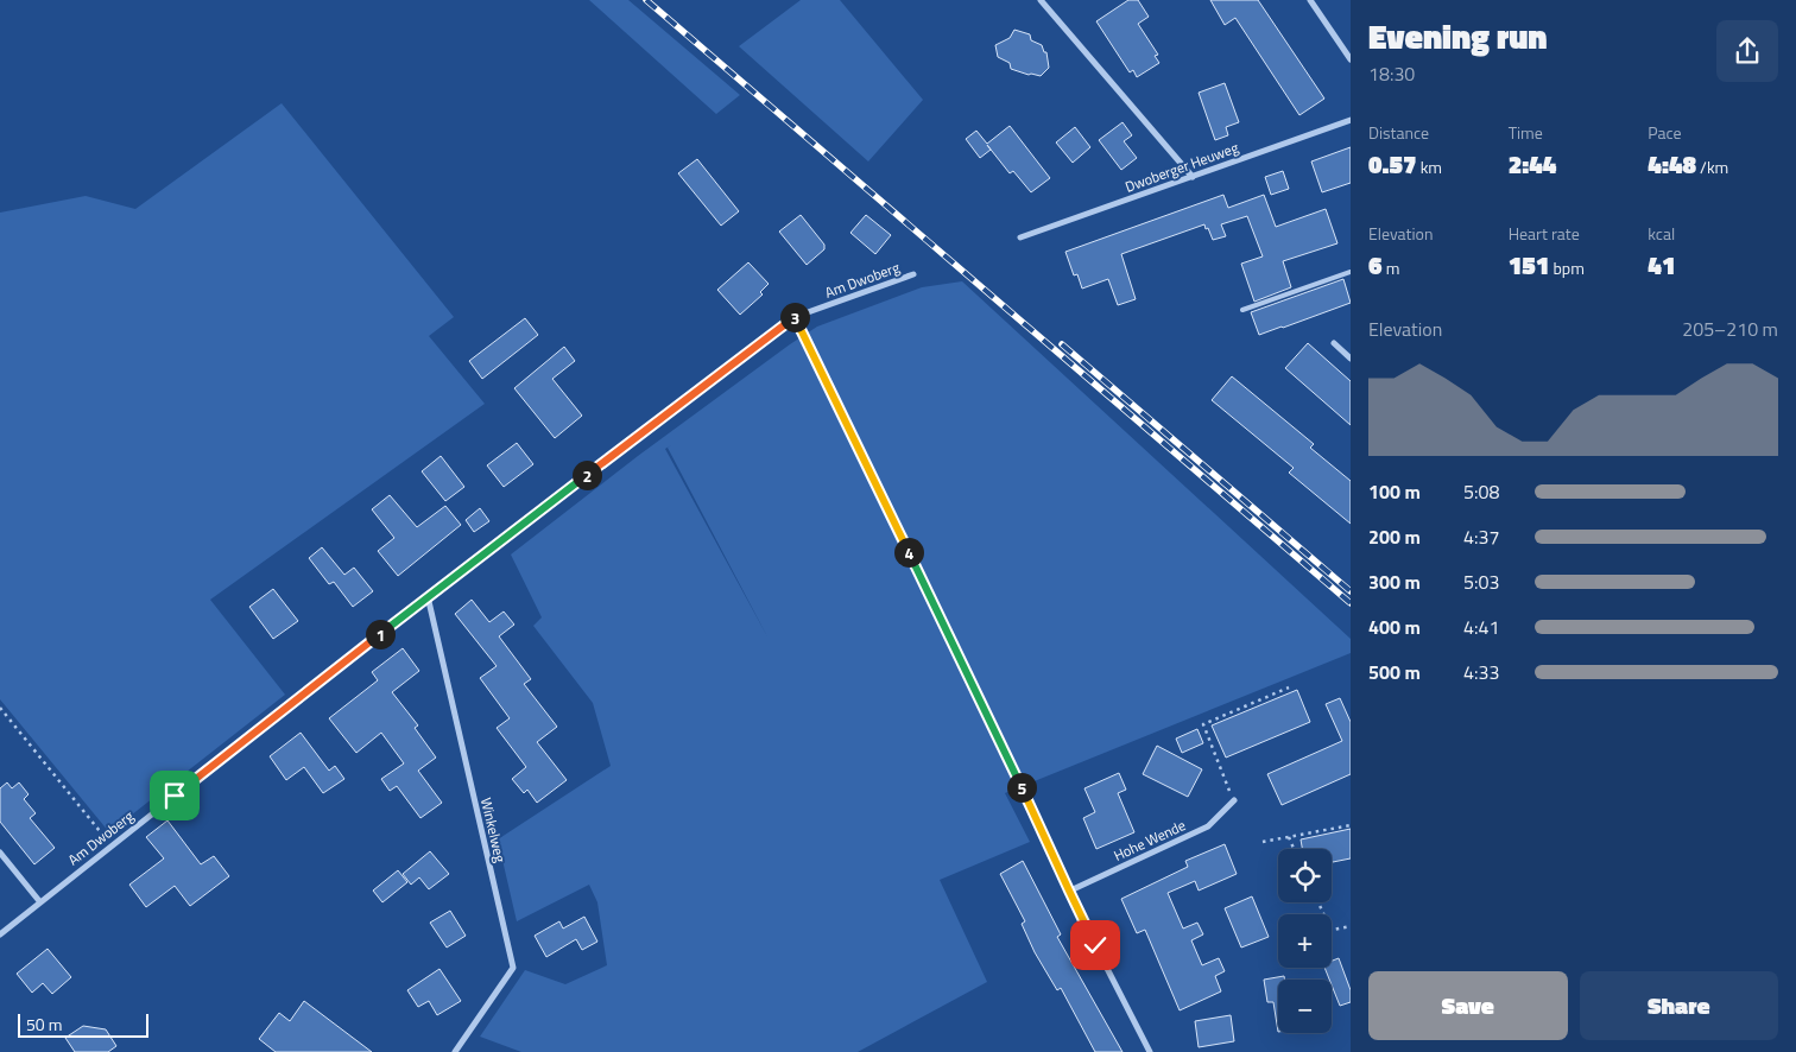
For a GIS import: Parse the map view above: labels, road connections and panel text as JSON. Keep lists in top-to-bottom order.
{
  "streets": {
    "street": [
      "Dwoberger Heuweg",
      "Am Dwoberg",
      "Winkelweg",
      "Hohe Wende"
    ]
  },
  "crossings": [
    ["Am Dwoberg", "Winkelweg"]
  ],
  "scale_bar": "50 m",
  "page": {
    "heading": ["Evening run", "18:30"],
    "stats": [
      ["Distance", "0.57 km"],
      ["Time", "2:44"],
      ["Pace", "4:48 /km"],
      ["Elevation", "6 m"],
      ["Heart rate", "151 bpm"],
      ["kcal", "41"]
    ],
    "pins": [
      "3",
      "2",
      "4",
      "1",
      "5"
    ],
    "chart": ["Elevation", "205–210 m"],
    "list": [
      {
        "name": "100 m",
        "note": "5:08"
      },
      {
        "name": "200 m",
        "note": "4:37"
      },
      {
        "name": "300 m",
        "note": "5:03"
      },
      {
        "name": "400 m",
        "note": "4:41"
      },
      {
        "name": "500 m",
        "note": "4:33"
      }
    ],
    "map_buttons": ["+", "−"],
    "buttons": ["Save", "Share"],
    "scale": "50 m"
  }
}
